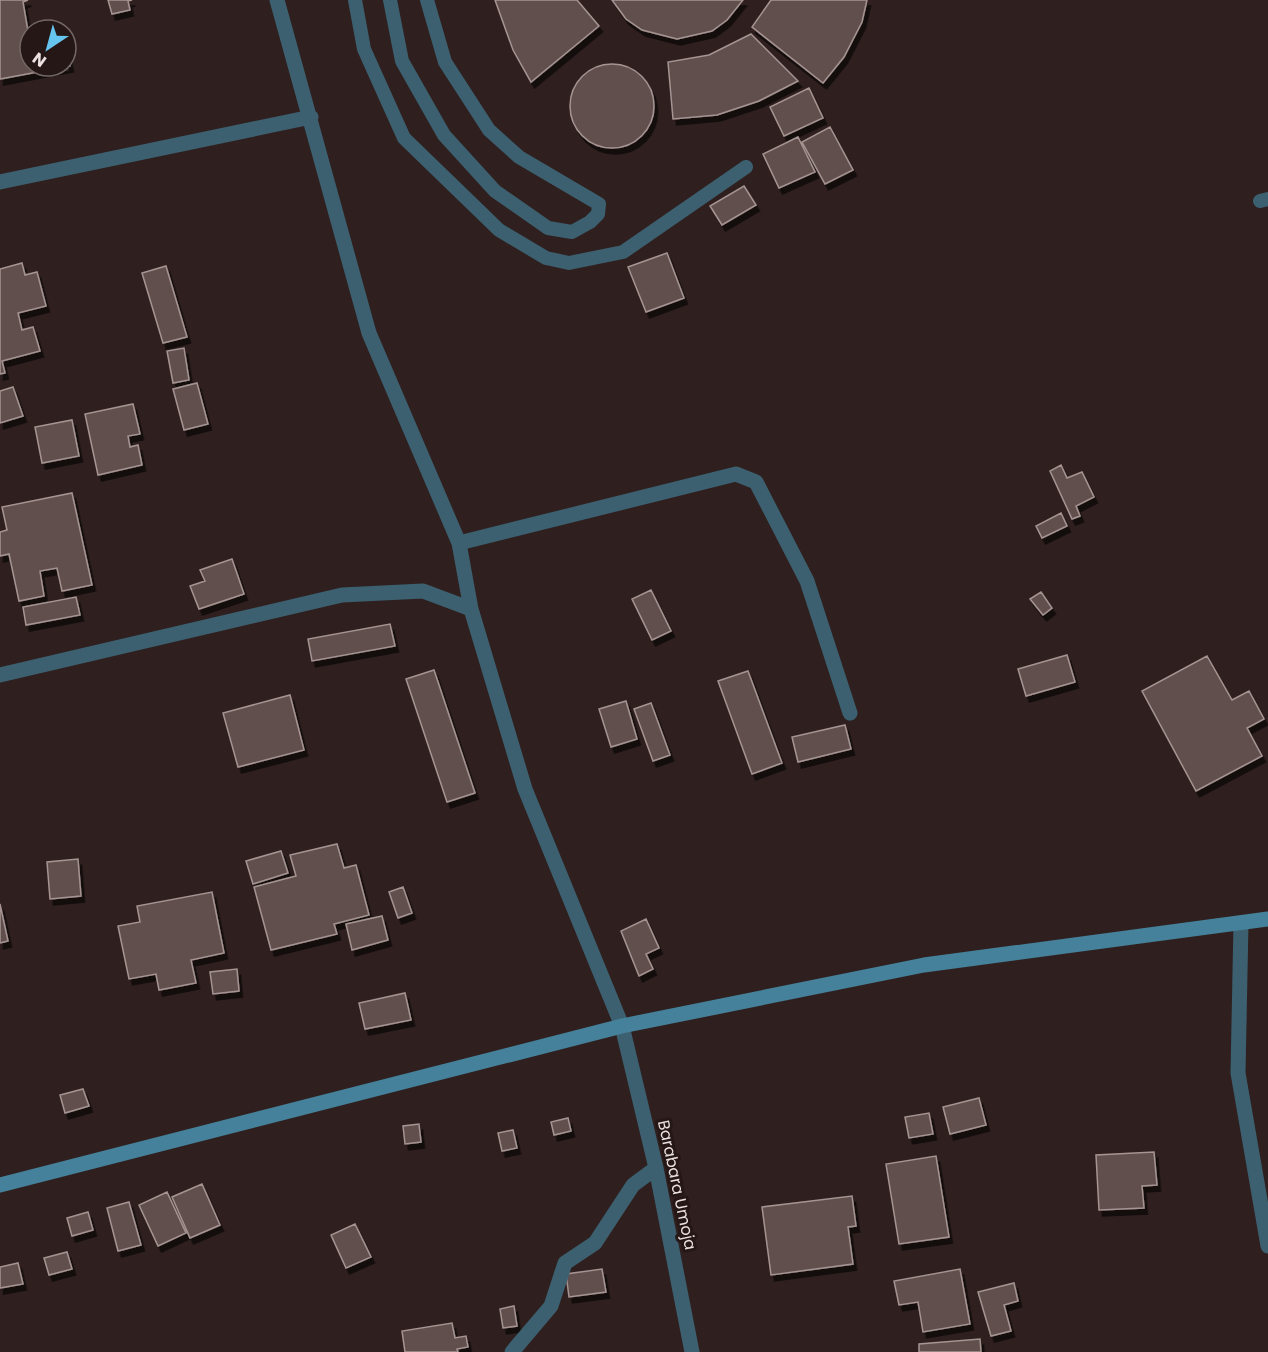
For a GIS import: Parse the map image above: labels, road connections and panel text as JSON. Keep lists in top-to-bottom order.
{
  "streets": {
    "street": ["Barabara Umoja"]
  },
  "north": "bottom left"
}
